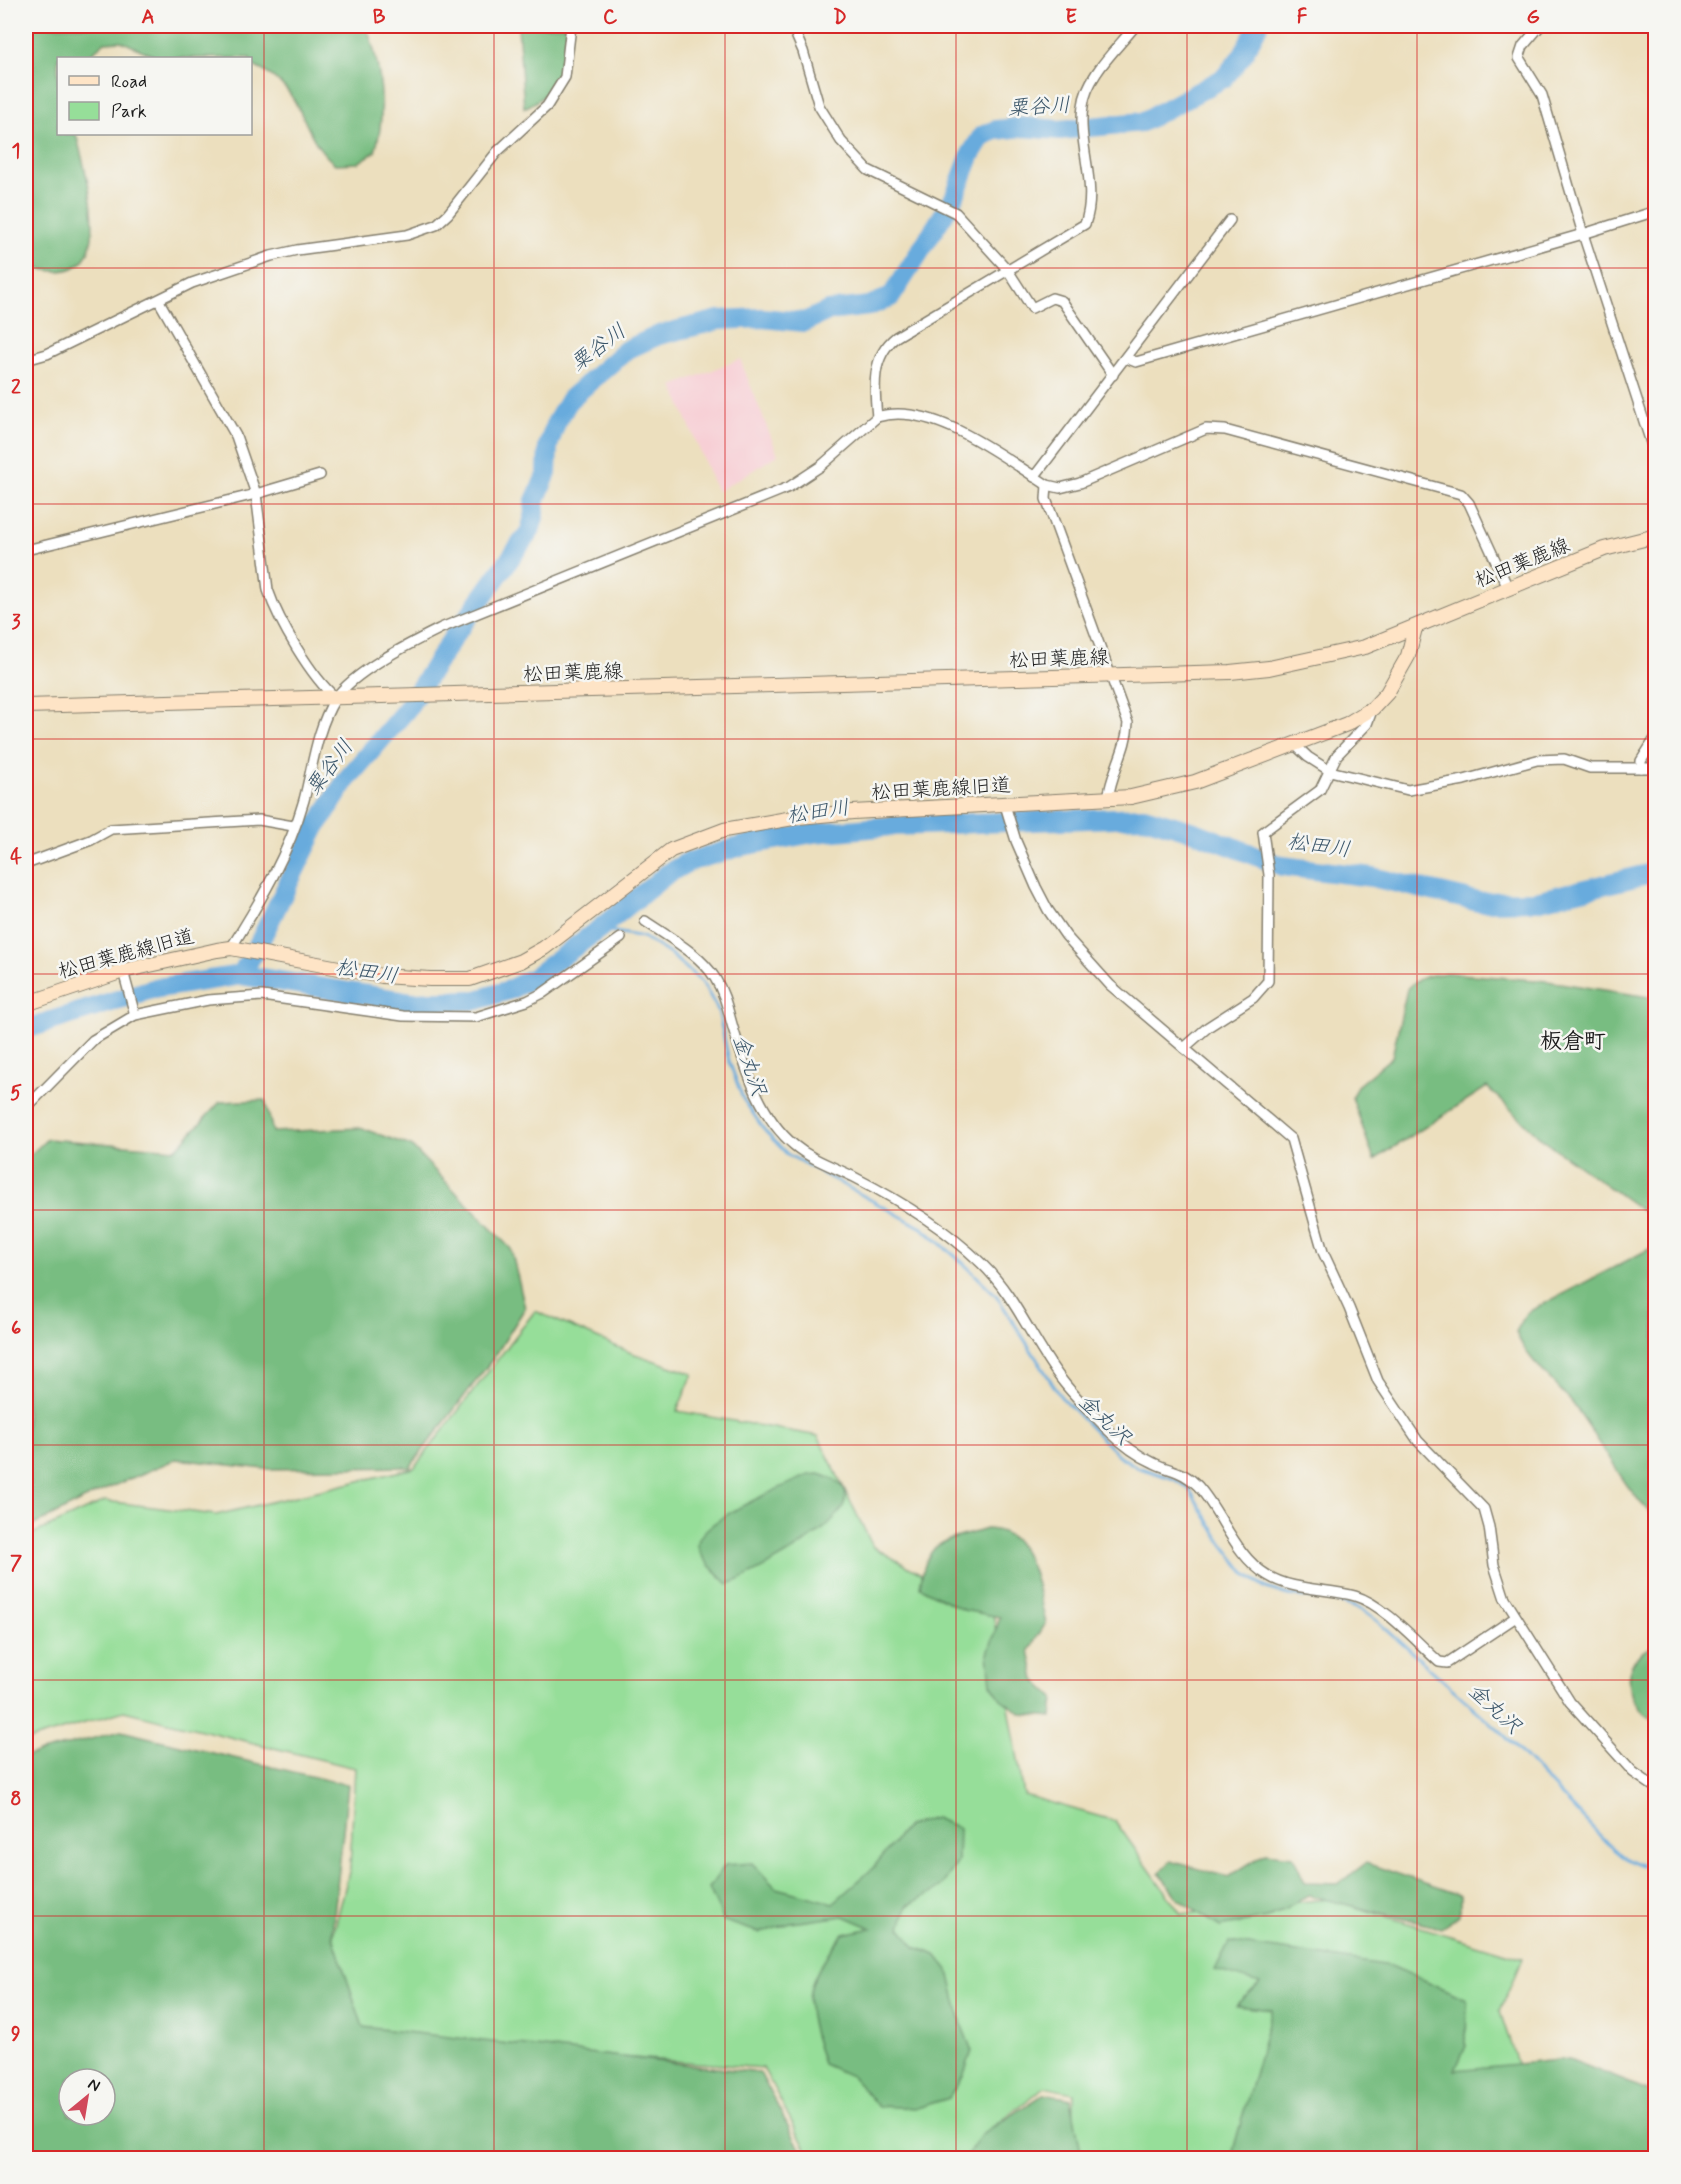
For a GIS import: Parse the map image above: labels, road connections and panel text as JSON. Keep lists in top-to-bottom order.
{
  "streets": {
    "main road": ["松田葉鹿線", "松田葉鹿線旧道"]
  },
  "crossings": [
    ["松田葉鹿線", "松田葉鹿線旧道"]
  ],
  "districts": ["板倉町"],
  "water": ["粟谷川", "松田川", "金丸沢"],
  "legend": ["Road", "Park"],
  "north": "top right",
  "grid": {
    "columns": [
      "A",
      "B",
      "C",
      "D",
      "E",
      "F",
      "G"
    ],
    "rows": [
      "1",
      "2",
      "3",
      "4",
      "5",
      "6",
      "7",
      "8",
      "9"
    ]
  }
}
